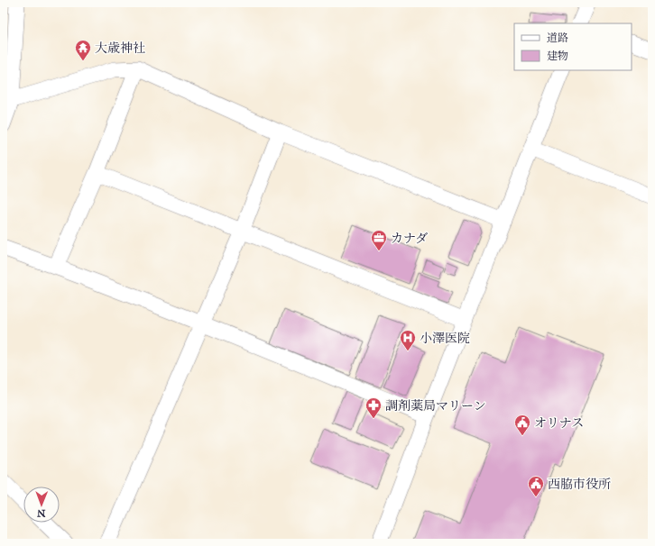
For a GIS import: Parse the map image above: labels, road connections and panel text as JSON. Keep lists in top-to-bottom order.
{
  "places": {
    "temple": ["大歳神社"],
    "office": ["カナダ"],
    "hospital": ["小澤医院"],
    "pharmacy": ["調剤薬局マリーン"],
    "public building": ["オリナス", "西脇市役所"]
  },
  "legend": ["道路", "建物"],
  "north": "bottom"
}
